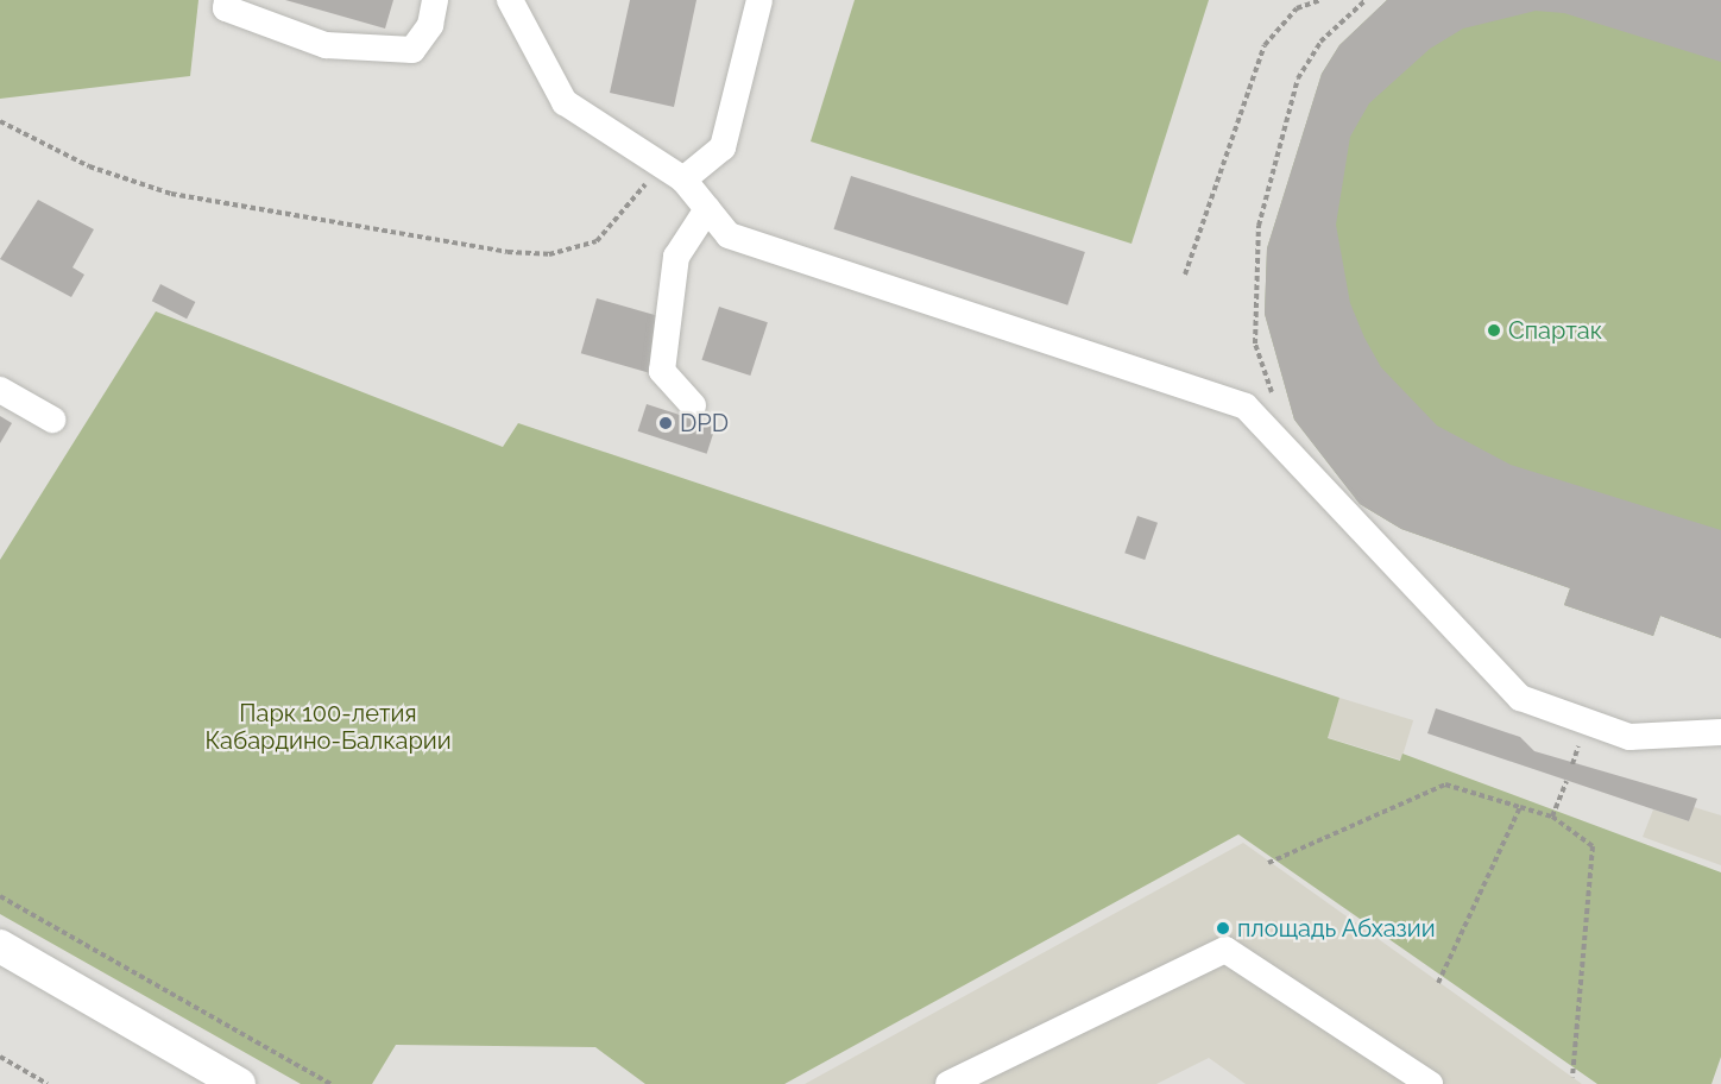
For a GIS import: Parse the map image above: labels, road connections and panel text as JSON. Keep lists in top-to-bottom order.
{
  "parks": ["Парк 100-летия Кабардино-Балкарии"],
  "places": ["Спартак", "DPD", "площадь Абхазии"]
}
